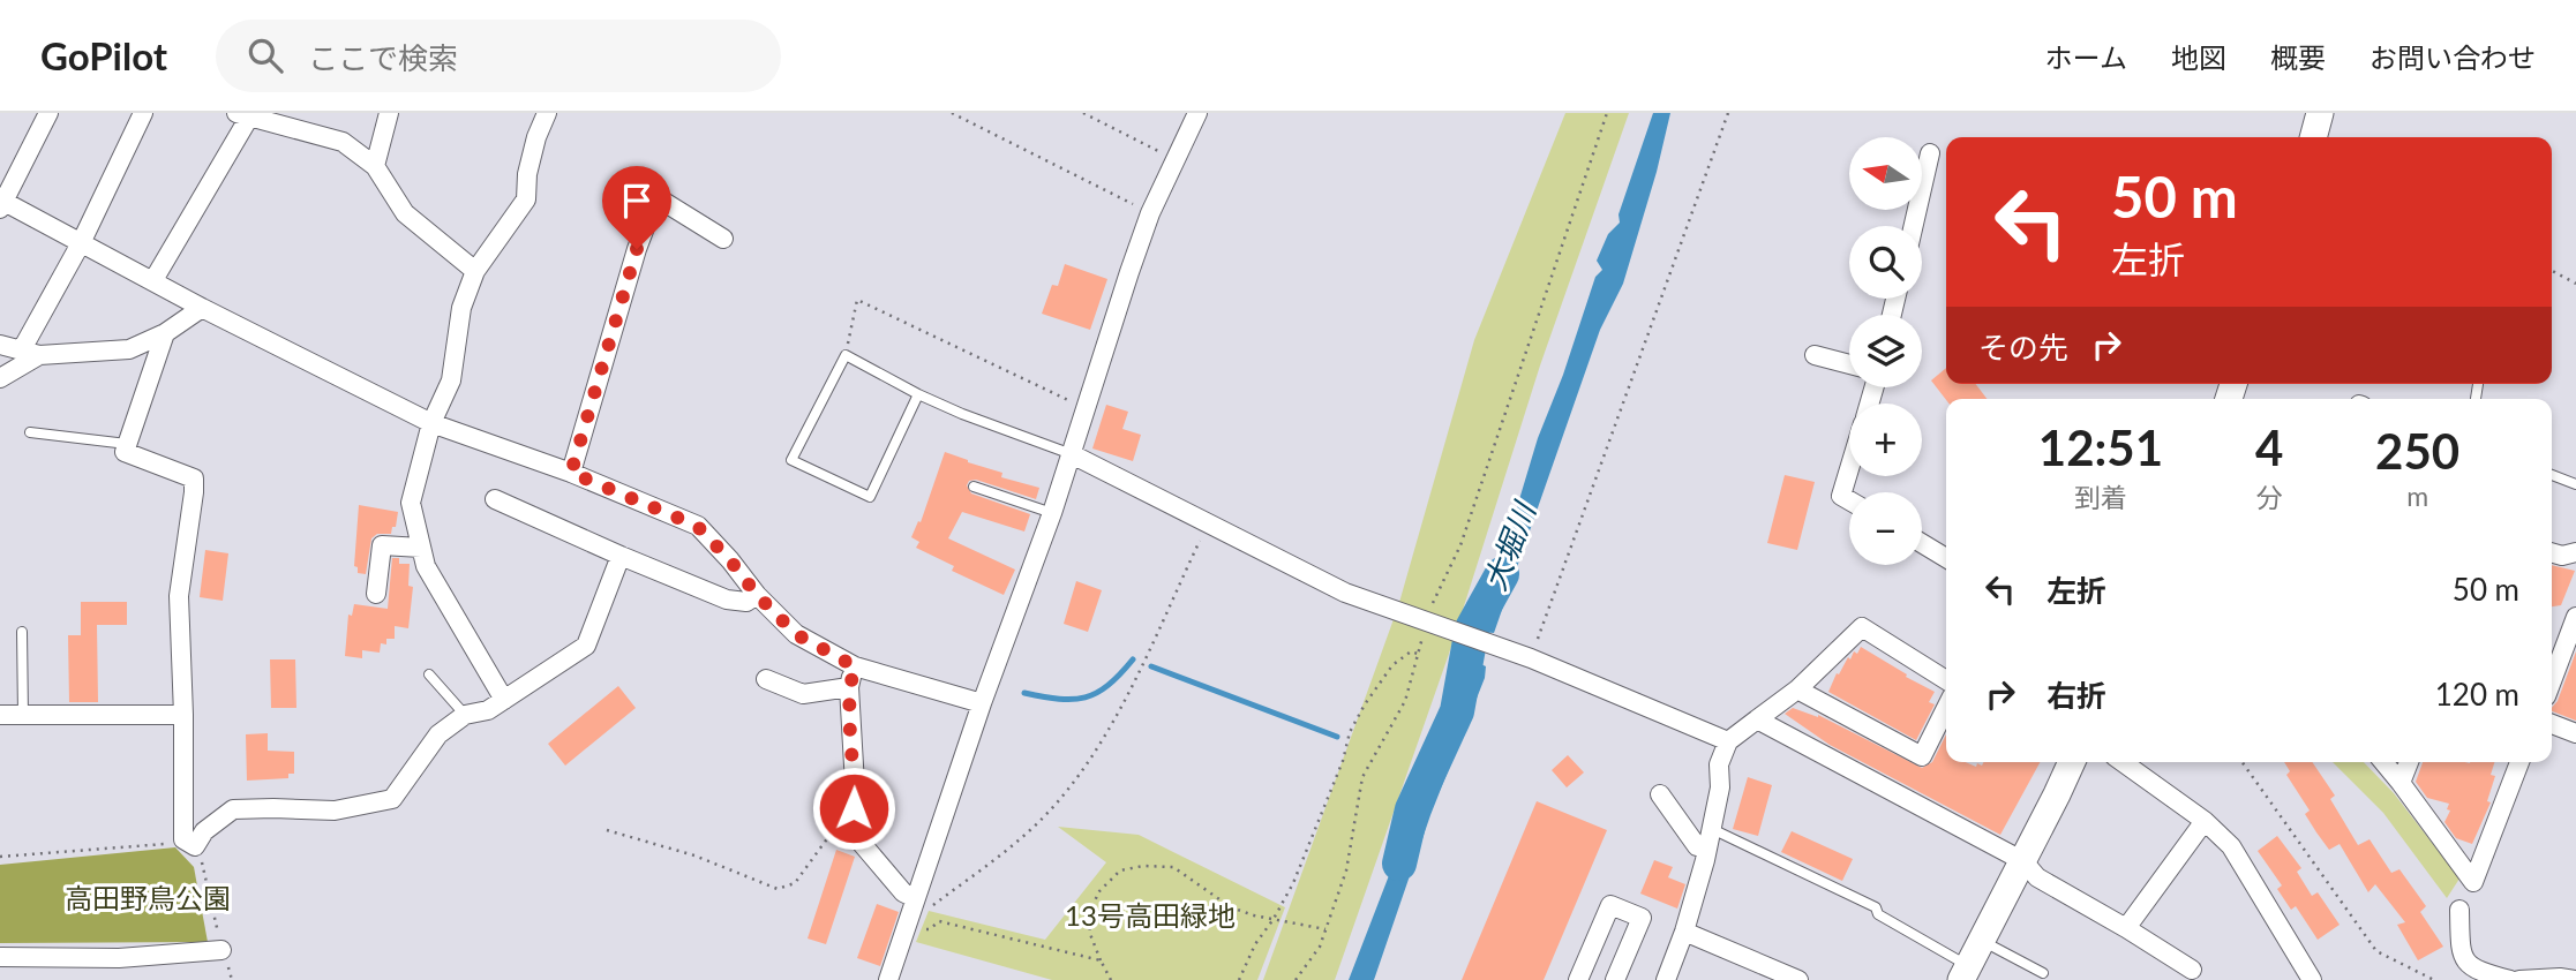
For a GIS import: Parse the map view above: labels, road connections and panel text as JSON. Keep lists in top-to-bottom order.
{
  "water": ["大堀川"],
  "parks": ["高田野鳥公園", "13号高田緑地"],
  "north": "left",
  "page": {
    "header": "GoPilot",
    "search": "ここで検索",
    "nav": [
      "ホーム",
      "地図",
      "概要",
      "お問い合わせ"
    ],
    "map_buttons": ["+", "−"],
    "turn": ["50 m", "左折"],
    "then": "その先",
    "eta": [
      "12:51",
      "到着",
      "4",
      "分",
      "250",
      "m"
    ],
    "list": [
      {
        "name": "左折",
        "value": "50 m"
      },
      {
        "name": "右折",
        "value": "120 m"
      }
    ]
  }
}
